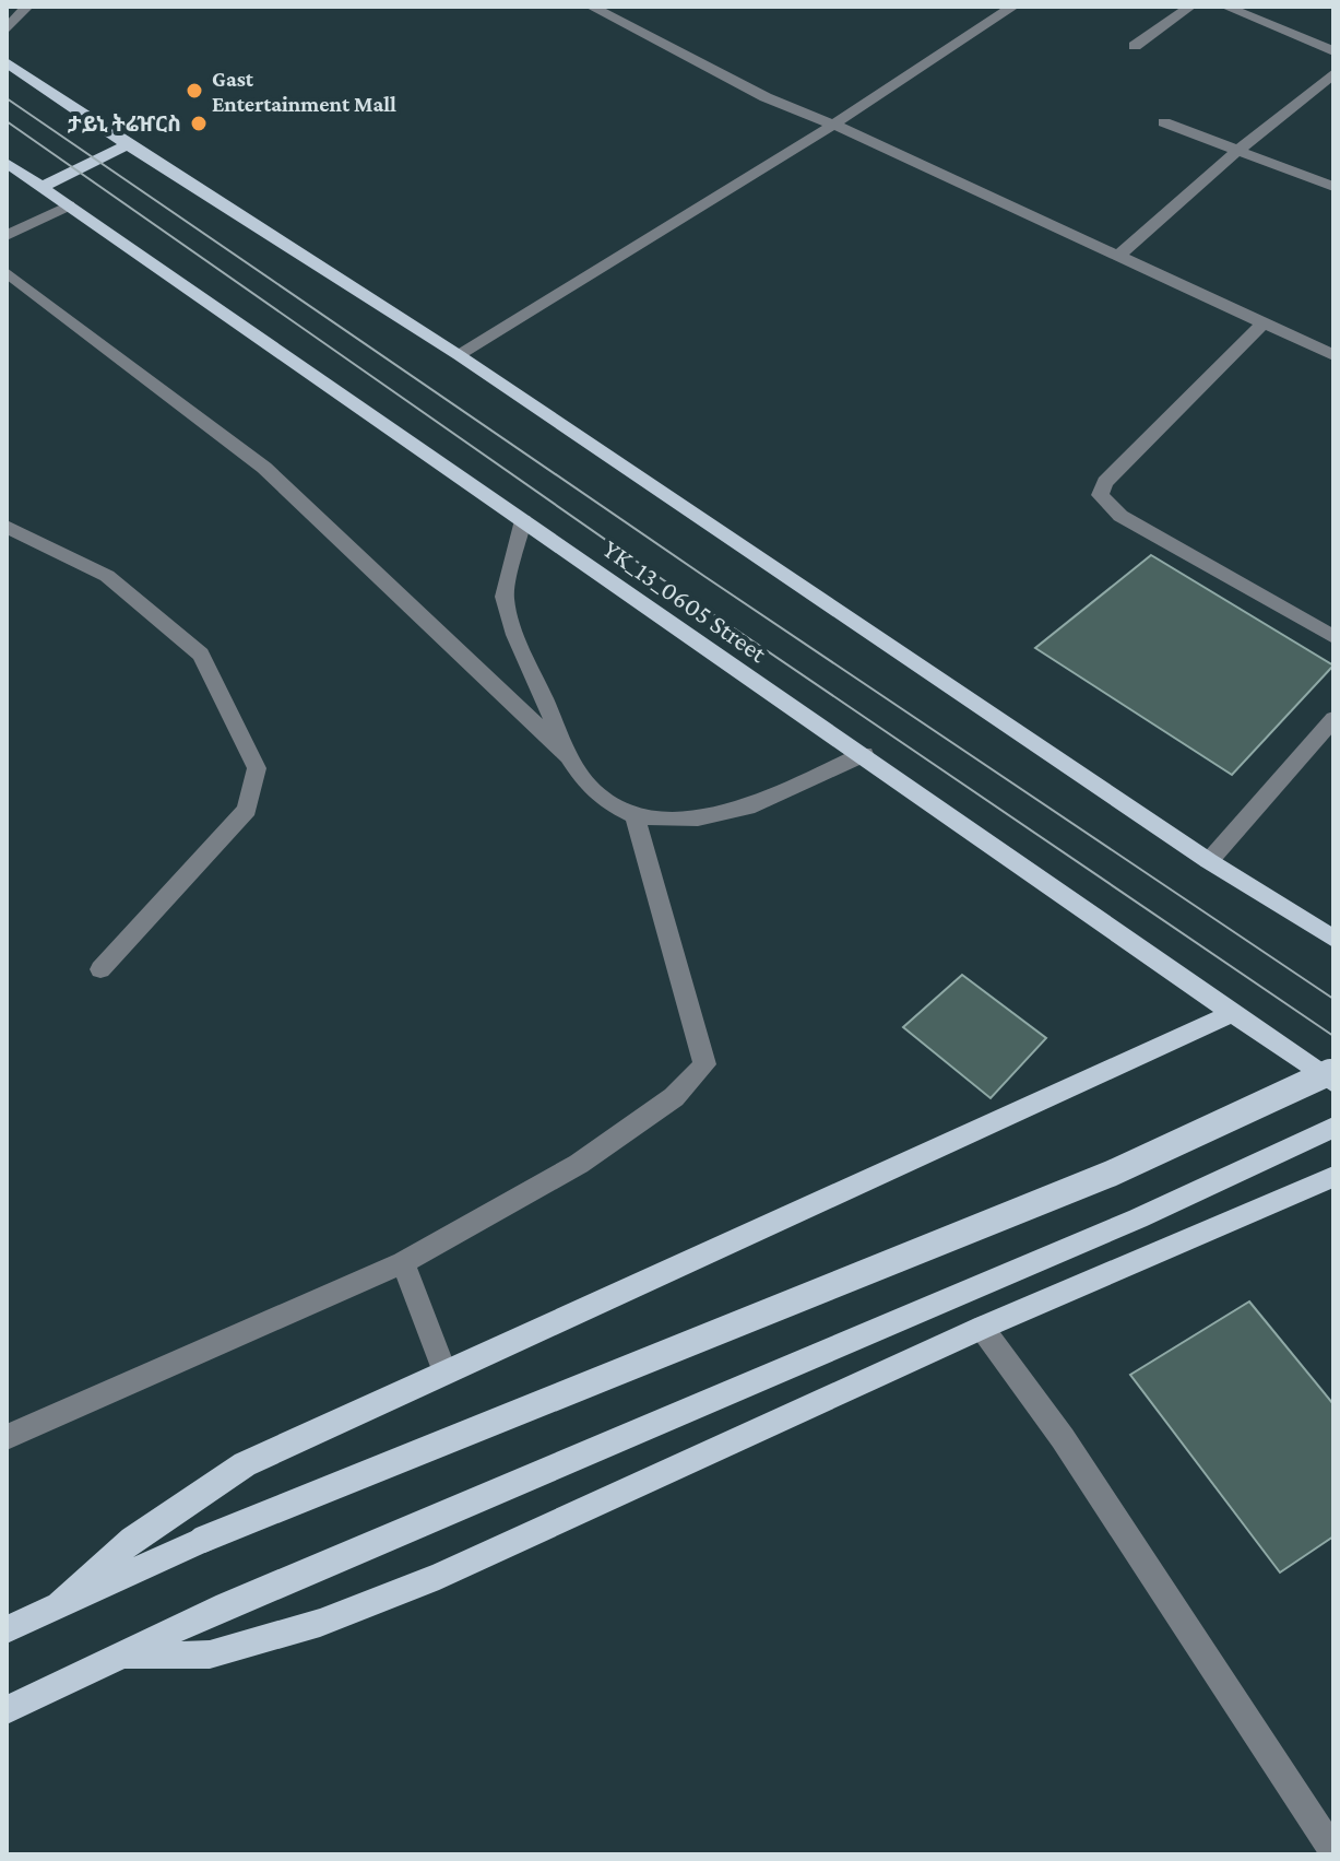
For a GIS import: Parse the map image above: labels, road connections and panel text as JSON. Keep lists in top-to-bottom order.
{
  "streets": {
    "main road": ["YK_13_0605 Street"]
  },
  "places": ["Gast Entertainment Mall", "ታይኒ ትሬዠርስ"]
}
